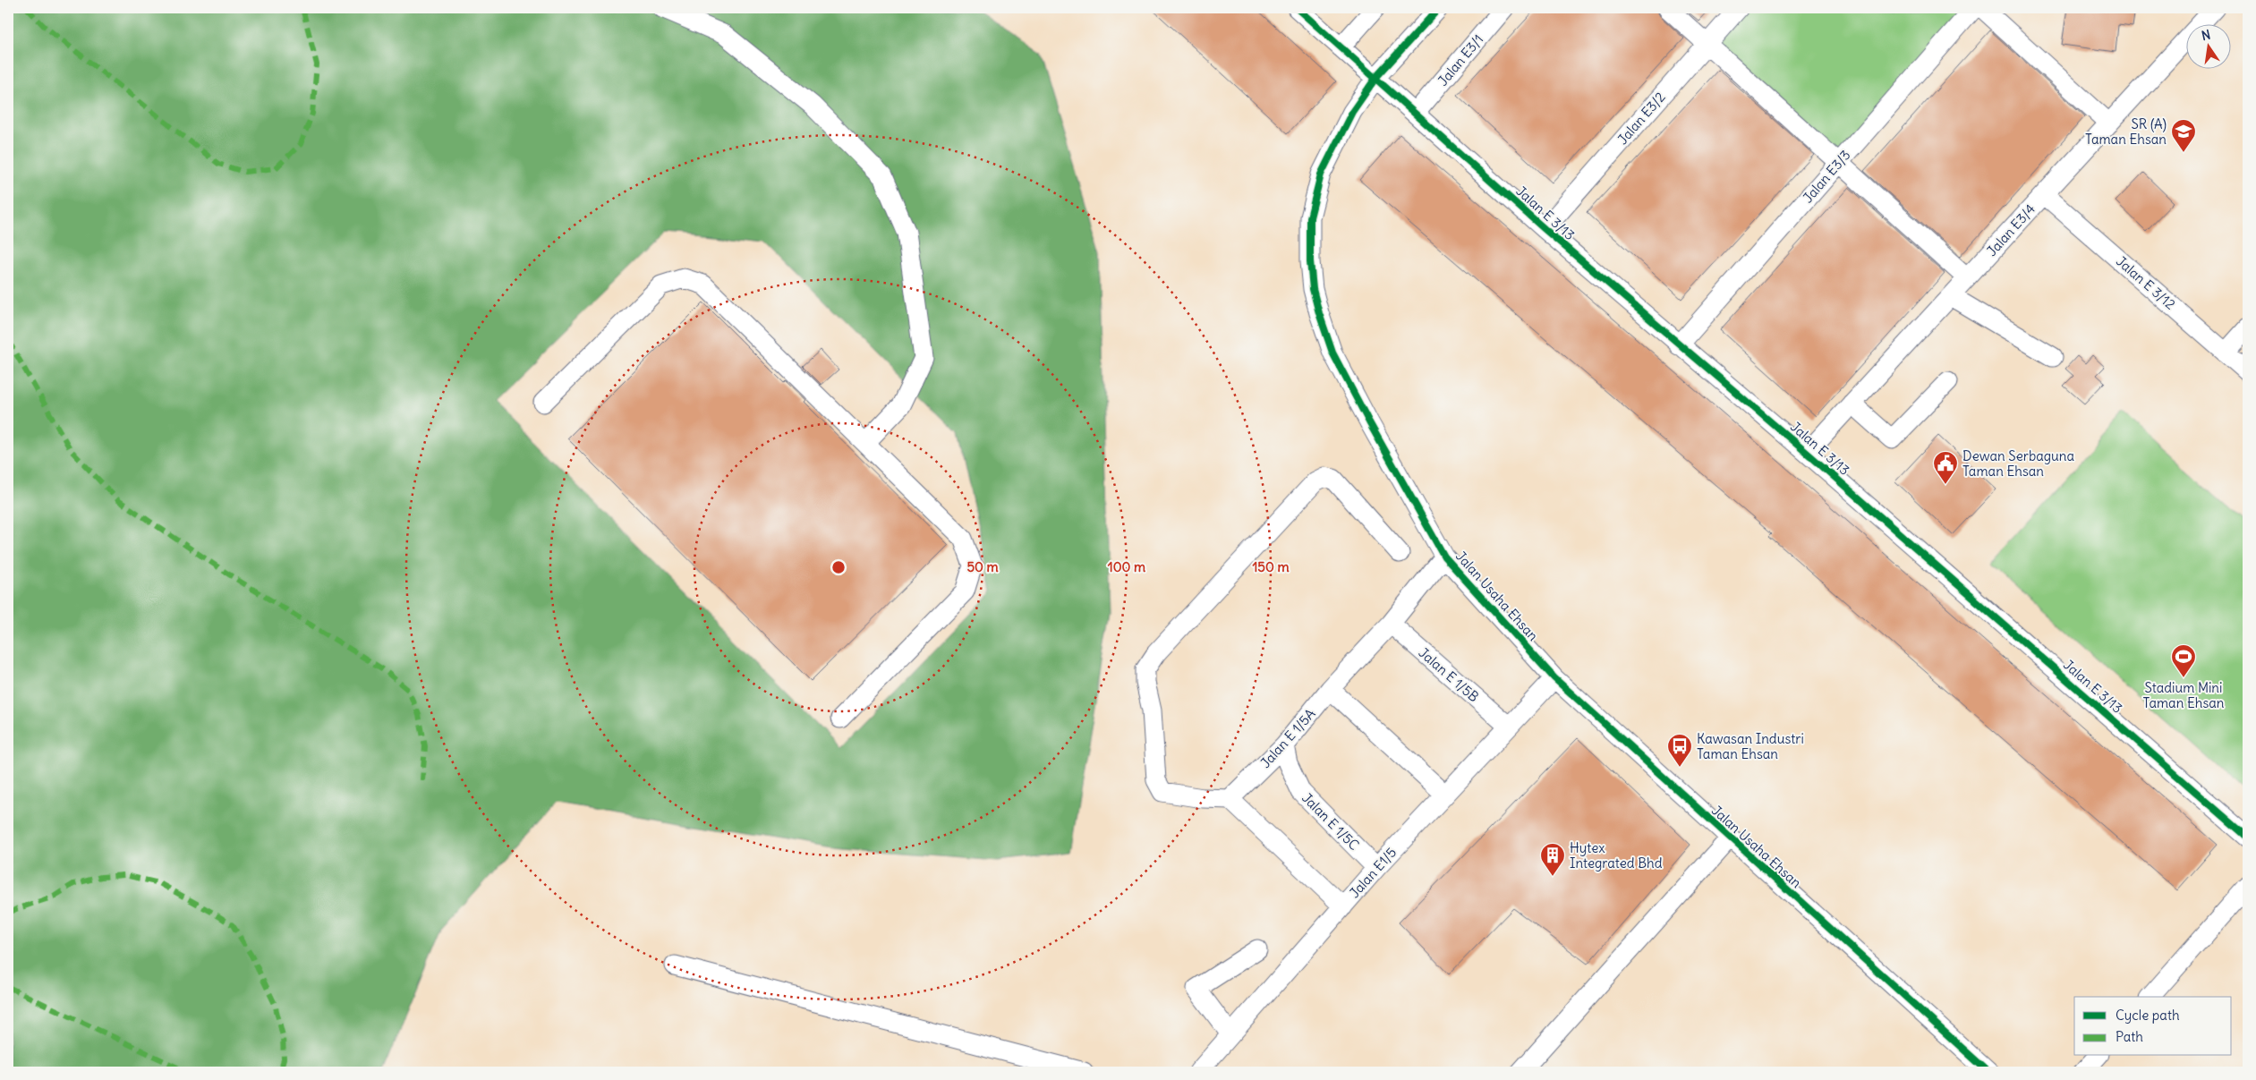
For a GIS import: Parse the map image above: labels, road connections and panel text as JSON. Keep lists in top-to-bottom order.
{
  "streets": {
    "street": [
      "Jalan E3/1",
      "Jalan E3/2",
      "Jalan E3/3",
      "Jalan E 3/13",
      "Jalan E3/4",
      "Jalan E 3/12",
      "Jalan Usaha Ehsan",
      "Jalan E 1/5B",
      "Jalan E 1/5A",
      "Jalan E 1/5C",
      "Jalan E1/5"
    ]
  },
  "crossings": [
    ["Jalan E3/1", "Jalan E 3/13"],
    ["Jalan E3/2", "Jalan E 3/13"],
    ["Jalan E3/3", "Jalan E 3/13"],
    ["Jalan E 3/13", "Jalan E3/4"],
    ["Jalan E 3/13", "Jalan Usaha Ehsan"],
    ["Jalan E3/4", "Jalan E 3/12"],
    ["Jalan Usaha Ehsan", "Jalan E 1/5A"],
    ["Jalan Usaha Ehsan", "Jalan E1/5"],
    ["Jalan E 1/5B", "Jalan E 1/5A"],
    ["Jalan E 1/5B", "Jalan E1/5"],
    ["Jalan E 1/5A", "Jalan E 1/5C"],
    ["Jalan E 1/5C", "Jalan E1/5"]
  ],
  "places": {
    "school or university": ["SR (A) Taman Ehsan"],
    "public building": ["Dewan Serbaguna Taman Ehsan"],
    "sports": ["Stadium Mini Taman Ehsan"],
    "bus stop": ["Kawasan Industri Taman Ehsan"],
    "building": ["Hytex Integrated Bhd"]
  },
  "legend": ["Cycle path", "Path"],
  "north": "top",
  "rings": ["50 m", "100 m", "150 m"]
}
